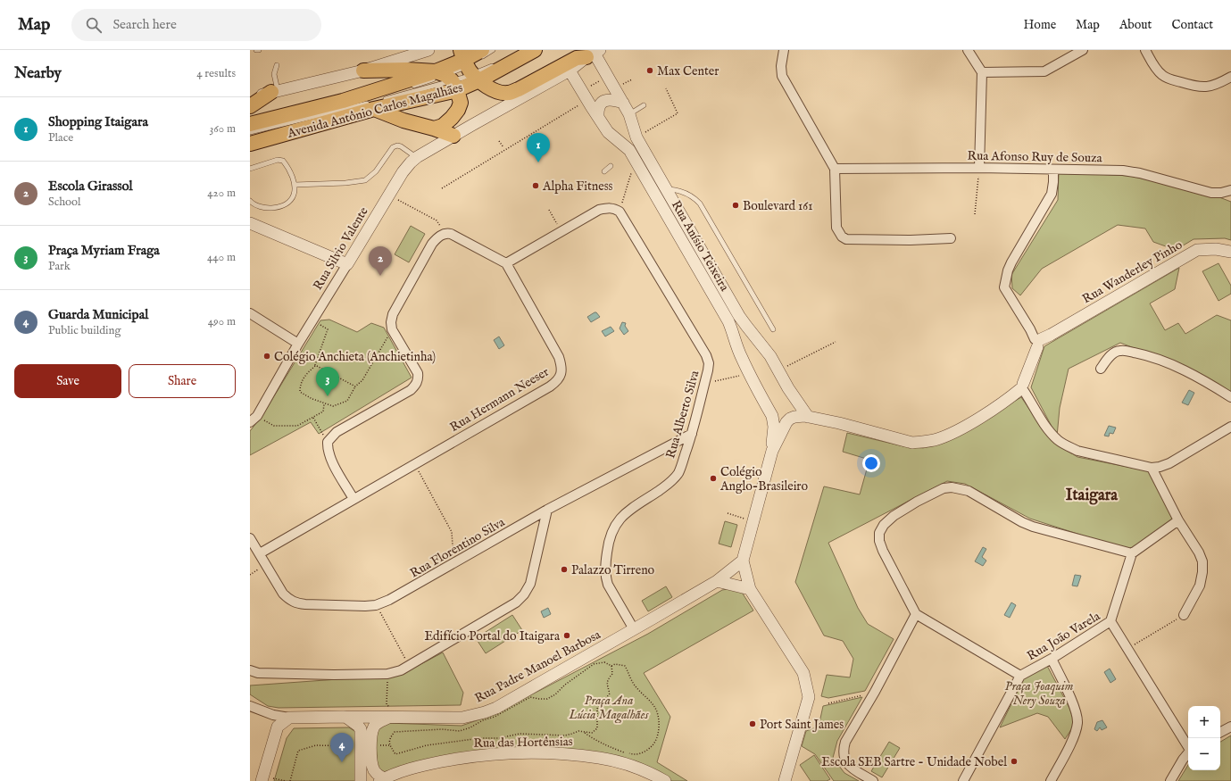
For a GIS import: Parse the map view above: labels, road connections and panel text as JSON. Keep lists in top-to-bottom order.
{
  "streets": {
    "main road": ["Avenida Antônio Carlos Magalhães"],
    "street": [
      "Rua Afonso Ruy de Souza",
      "Rua Anísio Teixeira",
      "Rua Silvio Valente",
      "Rua Wanderley Pinho",
      "Rua Hermann Neeser",
      "Rua Alberto Silva",
      "Rua Florentino Silva",
      "Rua João Varela",
      "Rua Padre Manoel Barbosa",
      "Rua das Hortênsias"
    ]
  },
  "crossings": [
    ["Rua Anísio Teixeira", "Rua Silvio Valente"],
    ["Rua Hermann Neeser", "Rua Florentino Silva"],
    ["Rua Alberto Silva", "Rua Florentino Silva"],
    ["Rua Alberto Silva", "Rua Padre Manoel Barbosa"]
  ],
  "districts": ["Itaigara"],
  "parks": ["Praça Joaquim Nery Souza", "Praça Ana Lúcia Magalhães"],
  "places": [
    "Max Center",
    "Alpha Fitness",
    "Boulevard 161",
    "Colégio Anchieta (Anchietinha)",
    "Colégio Anglo-Brasileiro",
    "Palazzo Tirreno",
    "Edifício Portal do Itaigara",
    "Port Saint James",
    "Escola SEB Sartre - Unidade Nobel"
  ],
  "page": {
    "header": "Map",
    "search": "Search here",
    "nav": [
      "Home",
      "Map",
      "About",
      "Contact"
    ],
    "heading": ["Nearby", "4 results"],
    "list": [
      {
        "mark": "1",
        "name": "Shopping Itaigara",
        "note": "Place",
        "value": "360 m"
      },
      {
        "mark": "2",
        "name": "Escola Girassol",
        "note": "School",
        "value": "420 m"
      },
      {
        "mark": "3",
        "name": "Praça Myriam Fraga",
        "note": "Park",
        "value": "440 m"
      },
      {
        "mark": "4",
        "name": "Guarda Municipal",
        "note": "Public building",
        "value": "490 m"
      }
    ],
    "pins": [
      "1",
      "2",
      "3",
      "4"
    ],
    "buttons": ["Save", "Share"],
    "map_buttons": ["+", "−"]
  }
}
